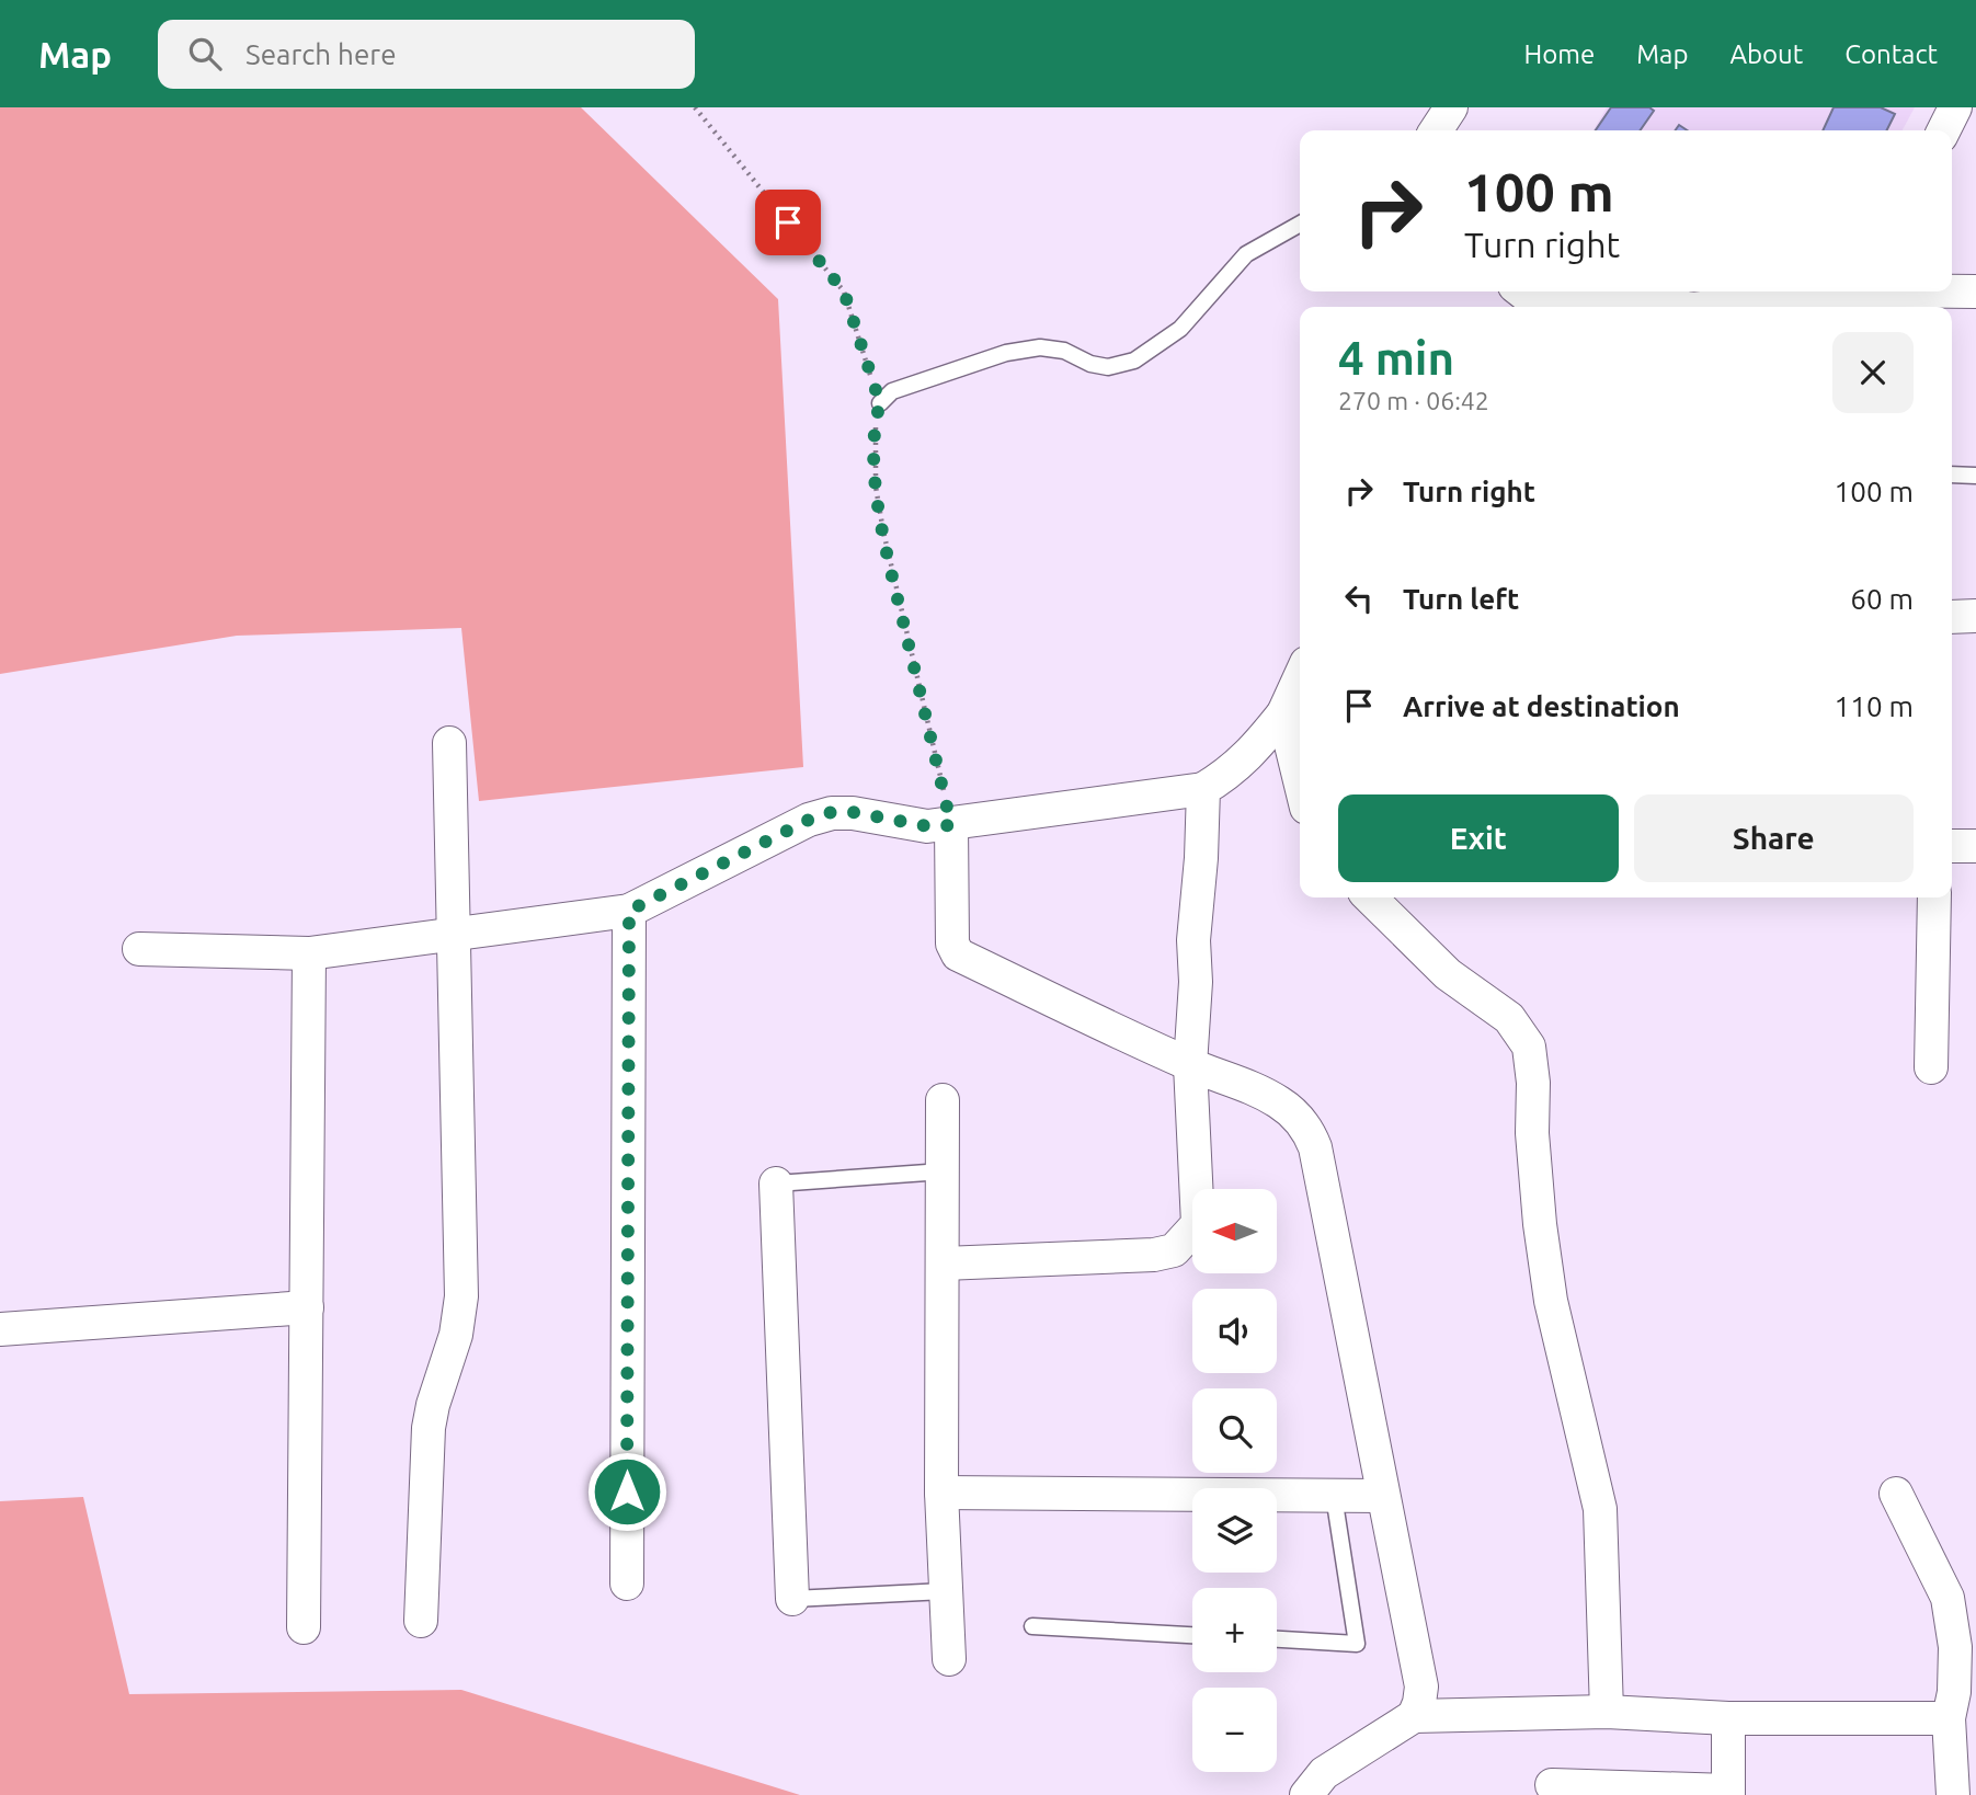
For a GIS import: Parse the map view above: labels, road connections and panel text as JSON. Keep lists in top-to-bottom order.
{
  "north": "left",
  "page": {
    "header": "Map",
    "search": "Search here",
    "nav": [
      "Home",
      "Map",
      "About",
      "Contact"
    ],
    "turn": ["100 m", "Turn right"],
    "heading": ["4 min", "270 m · 06:42"],
    "list": [
      {
        "name": "Turn right",
        "value": "100 m"
      },
      {
        "name": "Turn left",
        "value": "60 m"
      },
      {
        "name": "Arrive at destination",
        "value": "110 m"
      }
    ],
    "buttons": ["Exit", "Share"],
    "map_buttons": ["+", "−"]
  }
}
